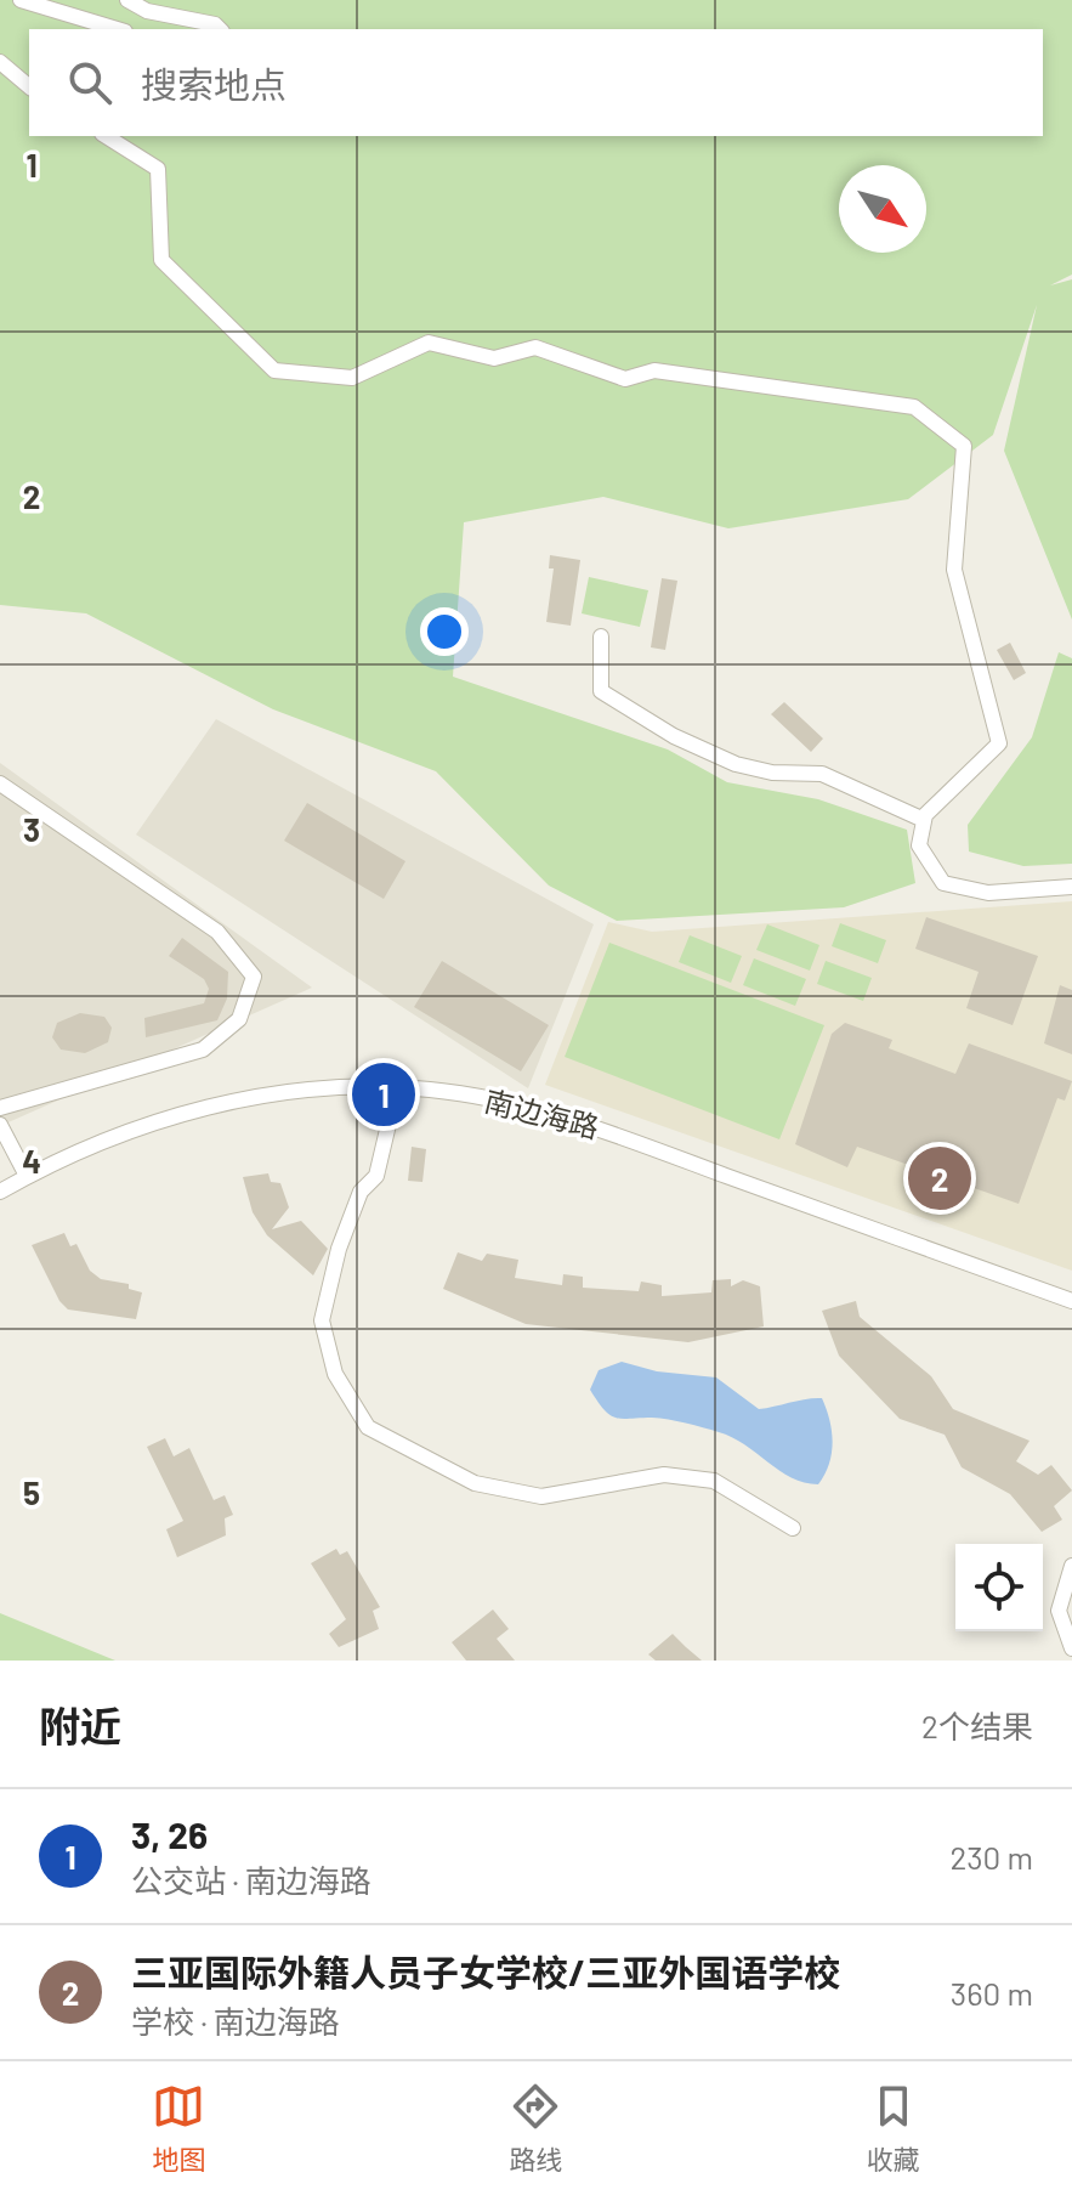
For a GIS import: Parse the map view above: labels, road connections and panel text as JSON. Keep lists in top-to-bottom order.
{
  "streets": {
    "street": ["南边海路"]
  },
  "north": "bottom right",
  "page": {
    "search": "搜索地点",
    "pins": ["1", "2"],
    "heading": ["附近", "2个结果"],
    "list": [
      {
        "mark": "1",
        "name": "3, 26",
        "note": "公交站 · 南边海路",
        "value": "230 m"
      },
      {
        "mark": "2",
        "name": "三亚国际外籍人员子女学校/三亚外国语学校",
        "note": "学校 · 南边海路",
        "value": "360 m"
      }
    ],
    "nav": ["地图", "路线", "收藏"]
  },
  "grid": {
    "rows": [
      "1",
      "2",
      "3",
      "4",
      "5"
    ]
  }
}
